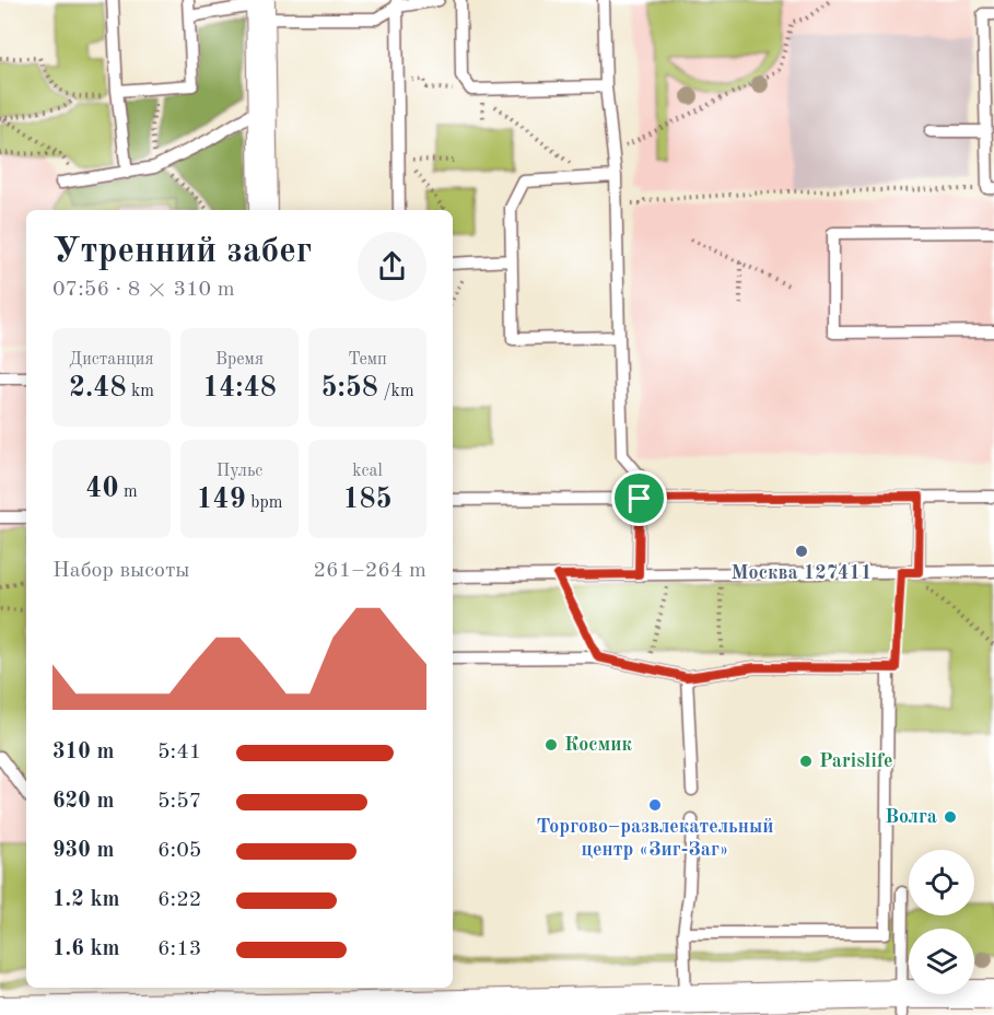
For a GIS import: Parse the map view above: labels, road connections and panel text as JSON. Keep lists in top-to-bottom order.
{
  "places": [
    "Москва 127411",
    "Космик",
    "Parislife",
    "Торгово–развлекательный центр «Зиг-Заг»",
    "Волга"
  ],
  "page": {
    "heading": ["Утренний забег", "07:56 · 8 × 310 m"],
    "stats": [
      ["Дистанция", "2.48 km"],
      ["Время", "14:48"],
      ["Темп", "5:58 /km"],
      ["40 m"],
      ["Пульс", "149 bpm"],
      ["kcal", "185"]
    ],
    "chart": ["Набор высоты", "261–264 m"],
    "list": [
      {
        "name": "310 m",
        "note": "5:41"
      },
      {
        "name": "620 m",
        "note": "5:57"
      },
      {
        "name": "930 m",
        "note": "6:05"
      },
      {
        "name": "1.2 km",
        "note": "6:22"
      },
      {
        "name": "1.6 km",
        "note": "6:13"
      }
    ]
  }
}
